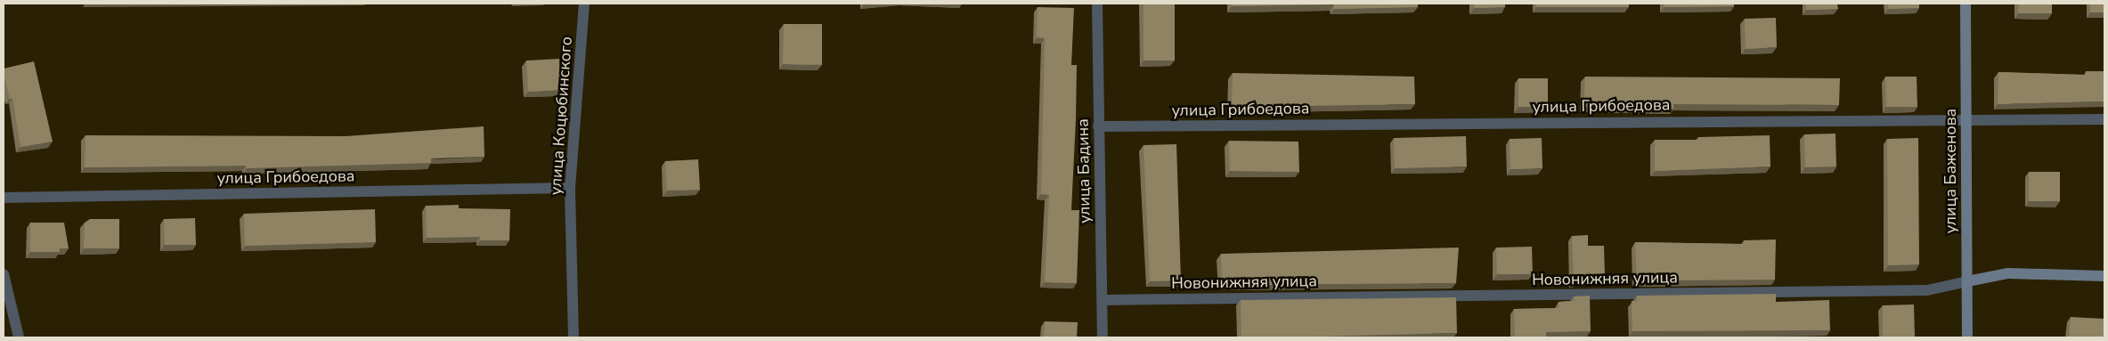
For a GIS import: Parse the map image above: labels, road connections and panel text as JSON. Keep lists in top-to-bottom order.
{
  "streets": {
    "main road": ["улица Баженова", "Новонижняя улица"],
    "street": ["улица Грибоедова", "улица Коцюбинского", "улица Бадина"]
  },
  "crossings": [
    ["улица Грибоедова", "улица Коцюбинского"],
    ["улица Грибоедова", "улица Бадина"],
    ["улица Грибоедова", "улица Баженова"],
    ["улица Бадина", "Новонижняя улица"],
    ["улица Баженова", "Новонижняя улица"]
  ]
}
